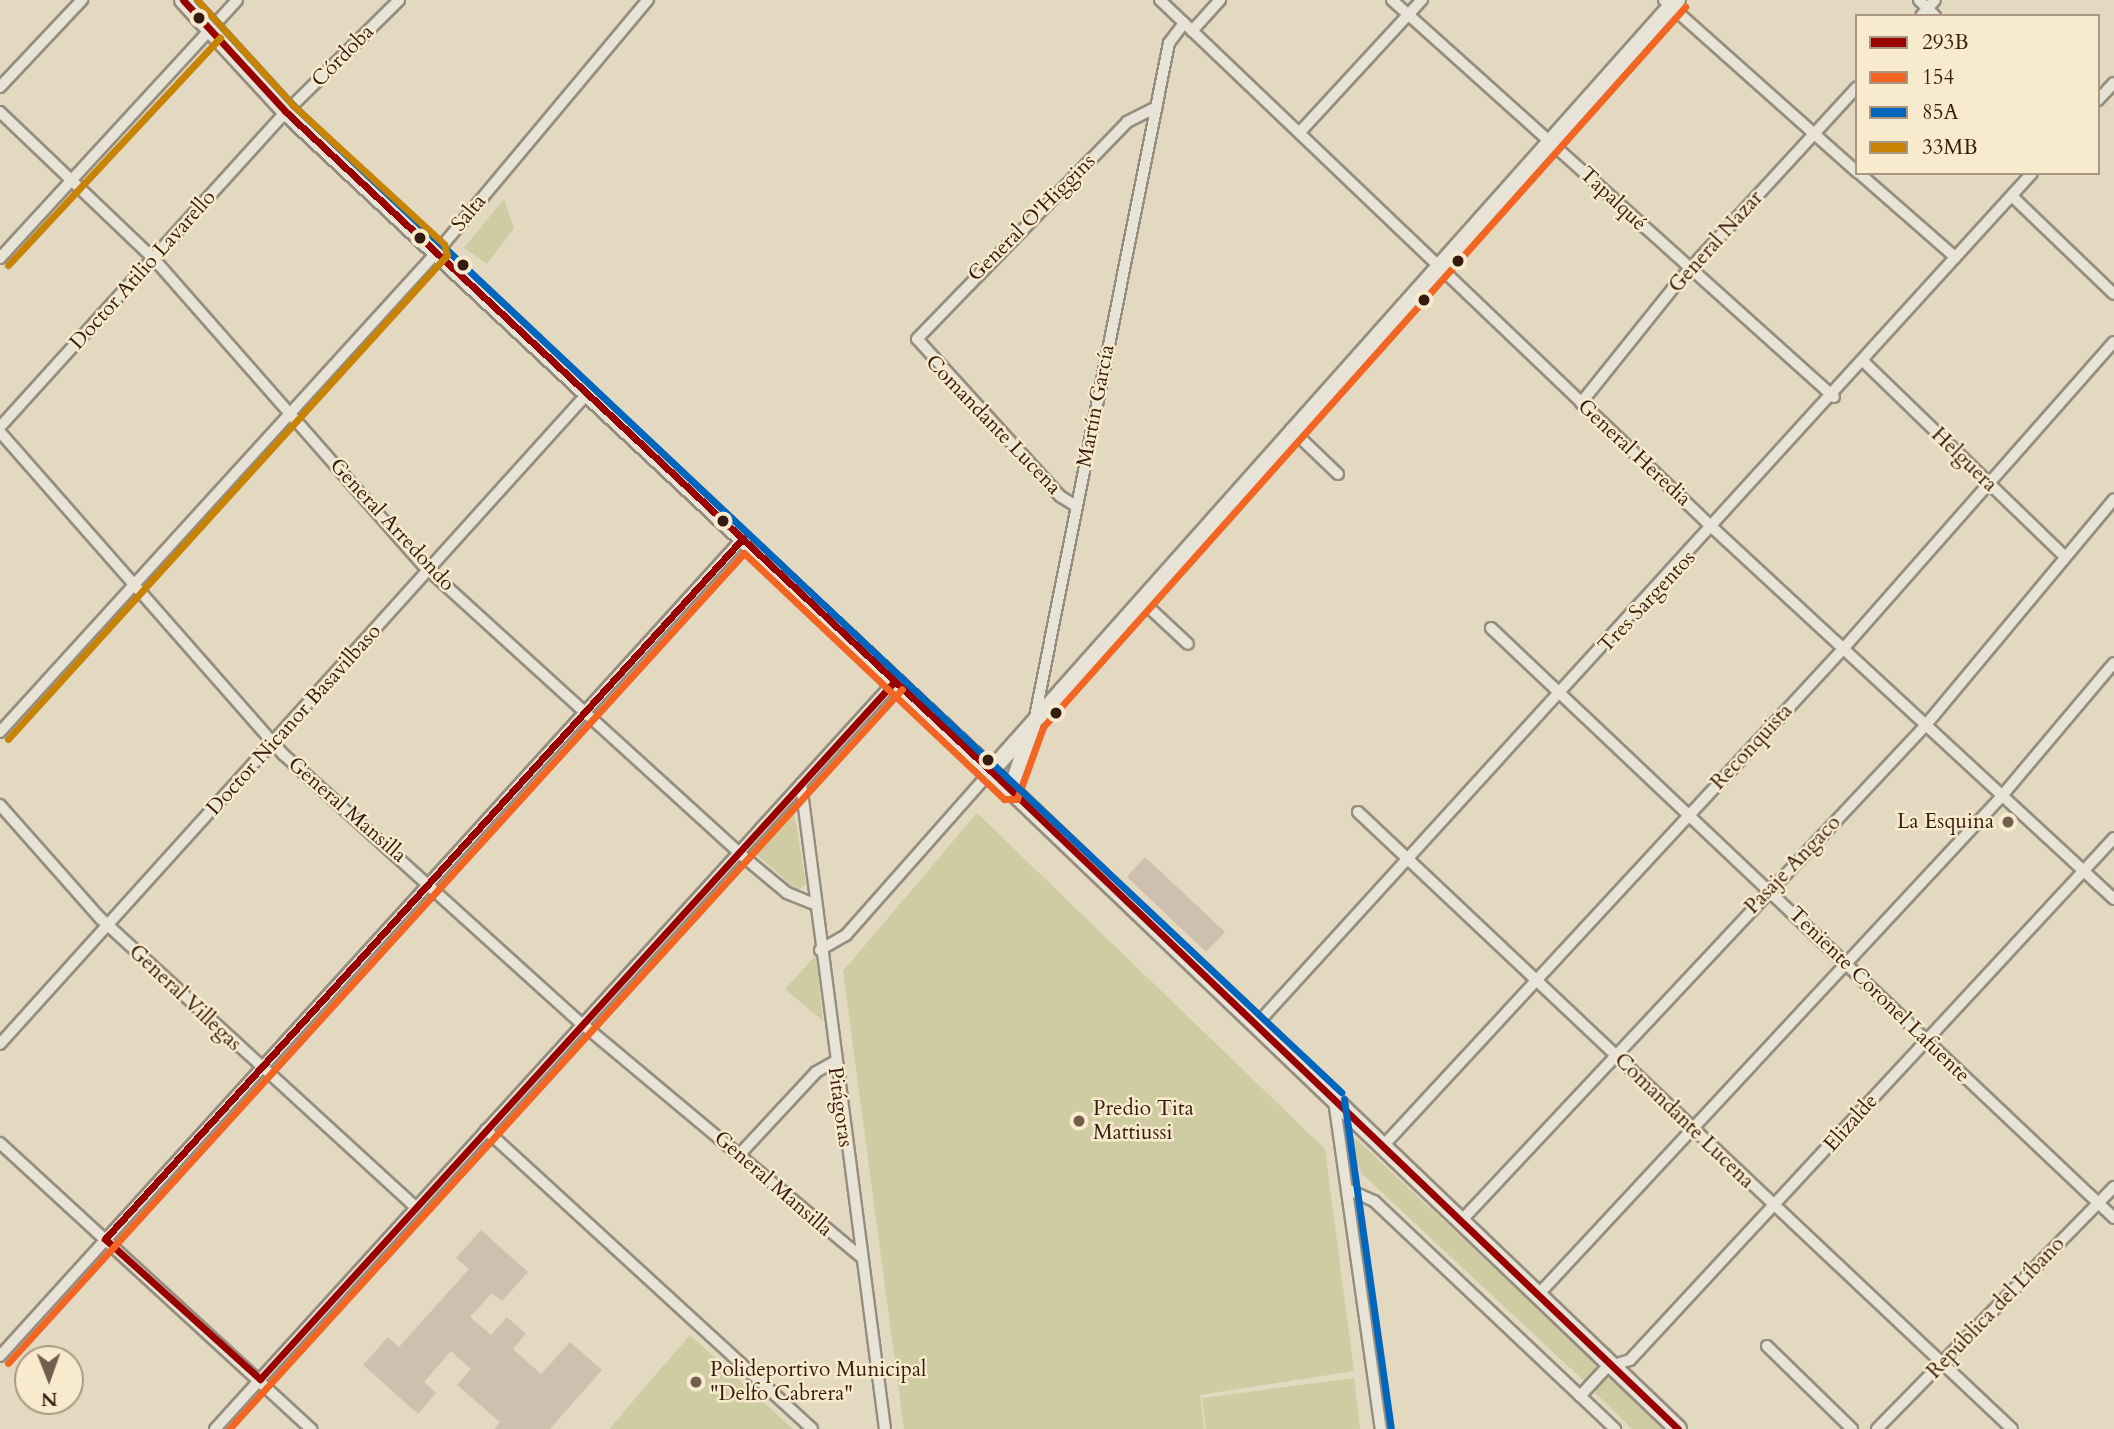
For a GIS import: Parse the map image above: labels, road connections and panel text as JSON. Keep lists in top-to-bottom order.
{
  "streets": {
    "main road": ["Martín García"],
    "street": [
      "Córdoba",
      "Tapalqué",
      "Salta",
      "General O'Higgins",
      "General Nazar",
      "Doctor Atilio Lavarello",
      "Comandante Lucena",
      "General Heredia",
      "Helguera",
      "General Arredondo",
      "Tres Sargentos",
      "Doctor Nicanor Basavilbaso",
      "Reconquista",
      "General Mansilla",
      "Pasaje Angaco",
      "Teniente Coronel Lafuente",
      "General Villegas",
      "Pitágoras",
      "Elizalde",
      "República del Líbano"
    ]
  },
  "crossings": [
    ["Córdoba", "Doctor Atilio Lavarello"],
    ["Tapalqué", "General Nazar"],
    ["Tapalqué", "Tres Sargentos"],
    ["Salta", "General Arredondo"],
    ["Salta", "General Mansilla"],
    ["General O'Higgins", "Martín García"],
    ["General O'Higgins", "Comandante Lucena"],
    ["General Nazar", "General Heredia"],
    ["Doctor Atilio Lavarello", "General Arredondo"],
    ["Doctor Atilio Lavarello", "General Mansilla"],
    ["Martín García", "Comandante Lucena"],
    ["Martín García", "General Heredia"],
    ["Comandante Lucena", "Tres Sargentos"],
    ["Comandante Lucena", "Reconquista"],
    ["Comandante Lucena", "Pasaje Angaco"],
    ["Comandante Lucena", "Elizalde"],
    ["Comandante Lucena", "República del Líbano"],
    ["General Heredia", "Tres Sargentos"],
    ["General Heredia", "Reconquista"],
    ["General Heredia", "Pasaje Angaco"],
    ["General Heredia", "Elizalde"],
    ["Helguera", "Tres Sargentos"],
    ["Helguera", "Reconquista"],
    ["Helguera", "Pasaje Angaco"],
    ["General Arredondo", "Doctor Nicanor Basavilbaso"],
    ["General Arredondo", "Pitágoras"],
    ["Tres Sargentos", "Teniente Coronel Lafuente"],
    ["Doctor Nicanor Basavilbaso", "General Mansilla"],
    ["Doctor Nicanor Basavilbaso", "General Villegas"],
    ["Reconquista", "Teniente Coronel Lafuente"],
    ["General Mansilla", "Pitágoras"],
    ["Pasaje Angaco", "Teniente Coronel Lafuente"],
    ["Teniente Coronel Lafuente", "Elizalde"],
    ["Teniente Coronel Lafuente", "República del Líbano"]
  ],
  "places": ["La Esquina", "Predio Tita Mattiussi", "Polideportivo Municipal \"Delfo Cabrera\""],
  "lines": [
    "transit line 293B",
    "transit line 85A",
    "transit line 33MB",
    "transit line 154"
  ],
  "legend": [
    "293B",
    "154",
    "85A",
    "33MB"
  ],
  "north": "bottom"
}
